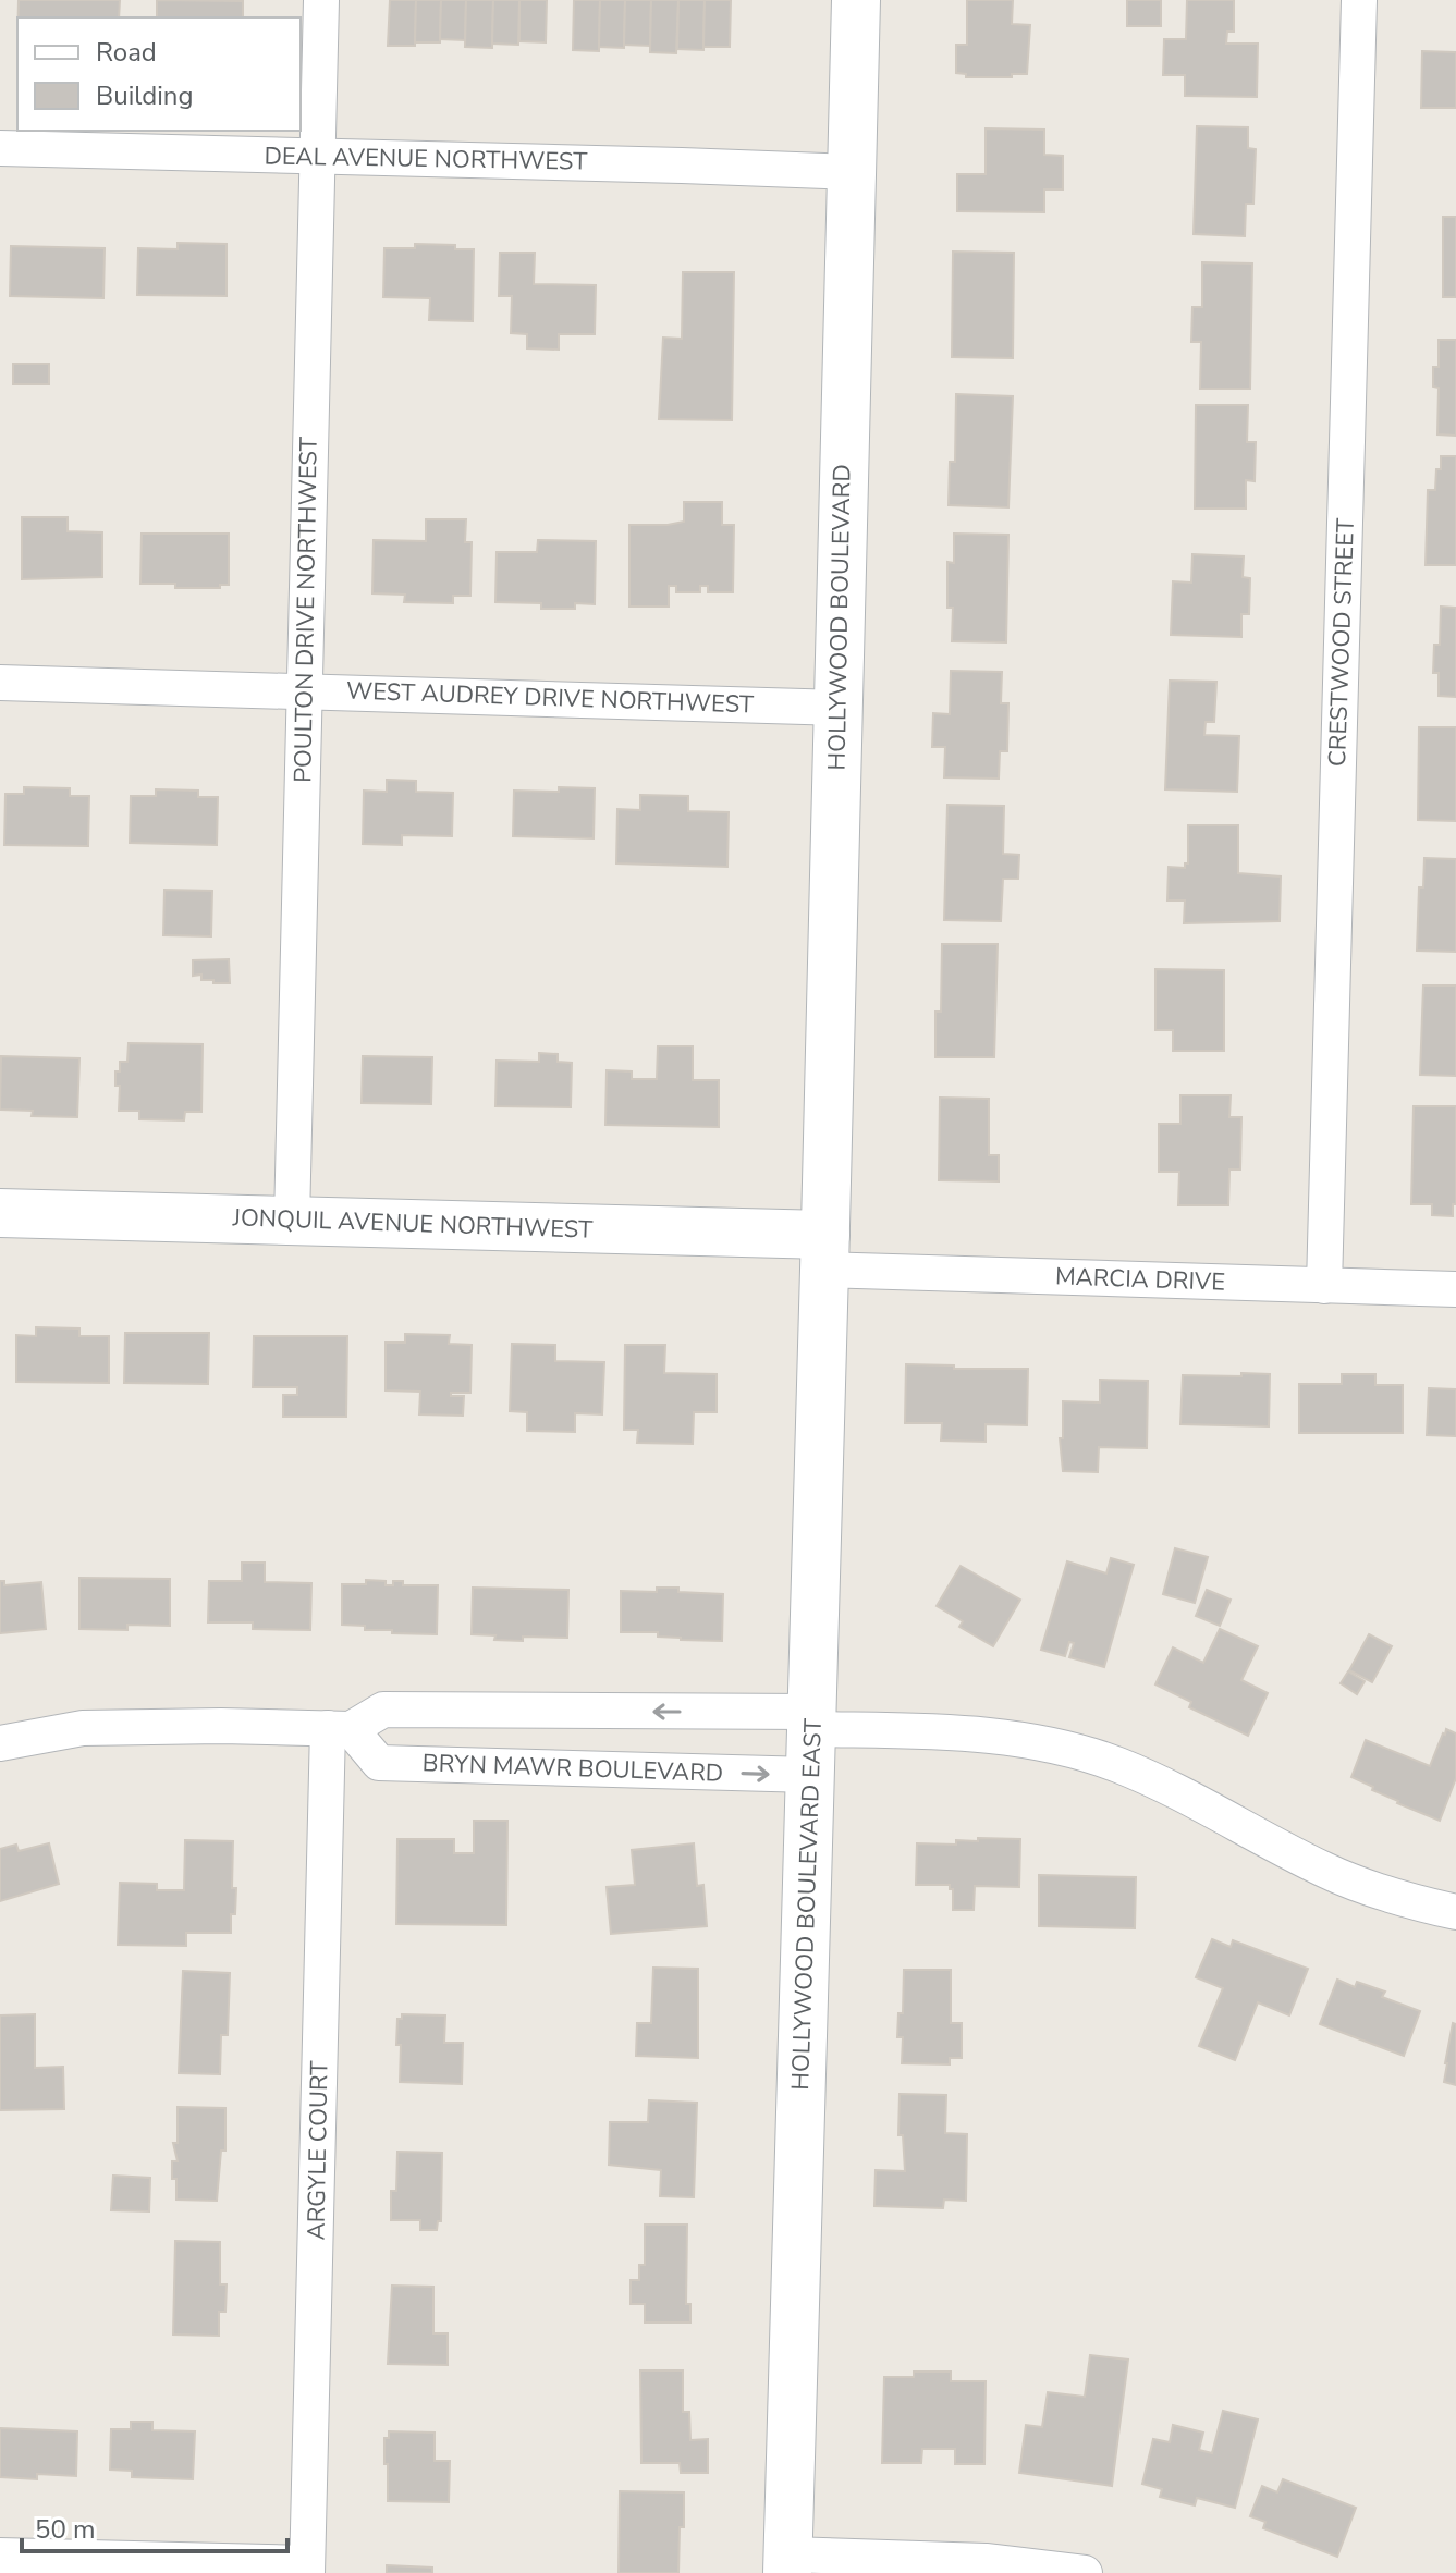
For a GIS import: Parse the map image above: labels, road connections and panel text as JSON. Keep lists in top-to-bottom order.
{
  "streets": {
    "street": [
      "DEAL AVENUE NORTHWEST",
      "POULTON DRIVE NORTHWEST",
      "HOLLYWOOD BOULEVARD",
      "CRESTWOOD STREET",
      "WEST AUDREY DRIVE NORTHWEST",
      "JONQUIL AVENUE NORTHWEST",
      "MARCIA DRIVE",
      "BRYN MAWR BOULEVARD",
      "HOLLYWOOD BOULEVARD EAST",
      "ARGYLE COURT"
    ]
  },
  "crossings": [
    ["DEAL AVENUE NORTHWEST", "POULTON DRIVE NORTHWEST"],
    ["DEAL AVENUE NORTHWEST", "HOLLYWOOD BOULEVARD"],
    ["POULTON DRIVE NORTHWEST", "WEST AUDREY DRIVE NORTHWEST"],
    ["POULTON DRIVE NORTHWEST", "JONQUIL AVENUE NORTHWEST"],
    ["HOLLYWOOD BOULEVARD", "WEST AUDREY DRIVE NORTHWEST"],
    ["HOLLYWOOD BOULEVARD", "JONQUIL AVENUE NORTHWEST"],
    ["HOLLYWOOD BOULEVARD", "MARCIA DRIVE"],
    ["HOLLYWOOD BOULEVARD", "HOLLYWOOD BOULEVARD EAST"],
    ["CRESTWOOD STREET", "MARCIA DRIVE"],
    ["JONQUIL AVENUE NORTHWEST", "MARCIA DRIVE"],
    ["JONQUIL AVENUE NORTHWEST", "HOLLYWOOD BOULEVARD EAST"],
    ["MARCIA DRIVE", "HOLLYWOOD BOULEVARD EAST"],
    ["BRYN MAWR BOULEVARD", "HOLLYWOOD BOULEVARD EAST"],
    ["BRYN MAWR BOULEVARD", "ARGYLE COURT"]
  ],
  "legend": ["Road", "Building"],
  "scale_bar": "50 m"
}
